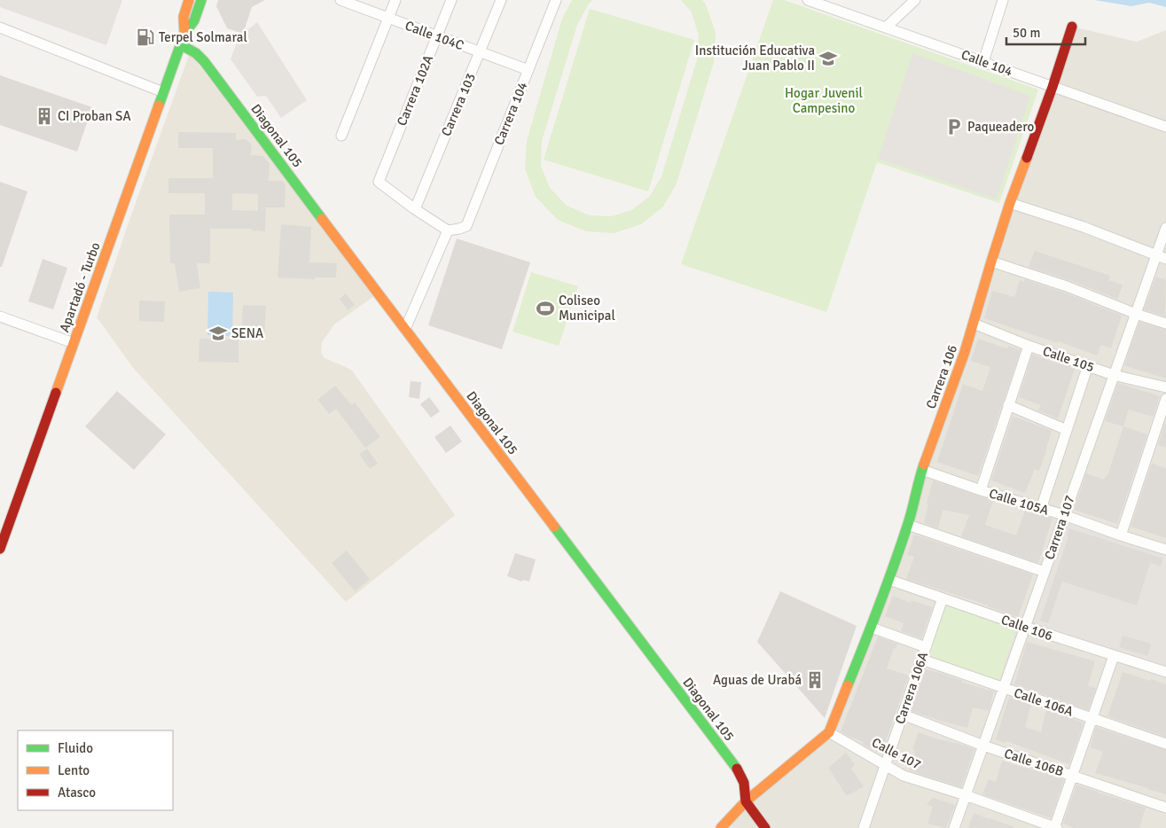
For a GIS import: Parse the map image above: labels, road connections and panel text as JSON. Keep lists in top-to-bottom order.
{
  "streets": {
    "street": [
      "Calle 104C",
      "Calle 104",
      "Carrera 102A",
      "Carrera 103",
      "Carrera 104",
      "Diagonal 105",
      "Apartadó - Turbo",
      "Calle 105",
      "Carrera 106",
      "Calle 105A",
      "Carrera 107",
      "Calle 106",
      "Carrera 106A",
      "Calle 106A",
      "Calle 107",
      "Calle 106B"
    ]
  },
  "crossings": [
    ["Calle 104C", "Carrera 102A"],
    ["Calle 104C", "Carrera 103"],
    ["Calle 104C", "Carrera 104"],
    ["Calle 104", "Carrera 106"],
    ["Carrera 102A", "Carrera 103"],
    ["Diagonal 105", "Apartadó - Turbo"],
    ["Calle 105", "Carrera 106"],
    ["Calle 105", "Carrera 107"],
    ["Carrera 106", "Calle 105A"],
    ["Carrera 106", "Calle 106"],
    ["Carrera 106", "Calle 107"],
    ["Calle 105A", "Carrera 107"],
    ["Carrera 107", "Calle 106"],
    ["Carrera 107", "Calle 106A"],
    ["Carrera 107", "Calle 107"],
    ["Carrera 107", "Calle 106B"],
    ["Calle 106", "Carrera 106A"],
    ["Carrera 106A", "Calle 106A"],
    ["Carrera 106A", "Calle 107"],
    ["Carrera 106A", "Calle 106B"]
  ],
  "parks": ["Hogar Juvenil Campesino"],
  "places": {
    "fuel station": ["Terpel Solmaral"],
    "school or university": ["Institución Educativa Juan Pablo II", "SENA"],
    "building": ["CI Proban SA", "Aguas de Urabá"],
    "parking": ["Paqueadero"],
    "sports": ["Coliseo Municipal"]
  },
  "legend": ["Fluido", "Lento", "Atasco"],
  "scale_bar": "50 m"
}
